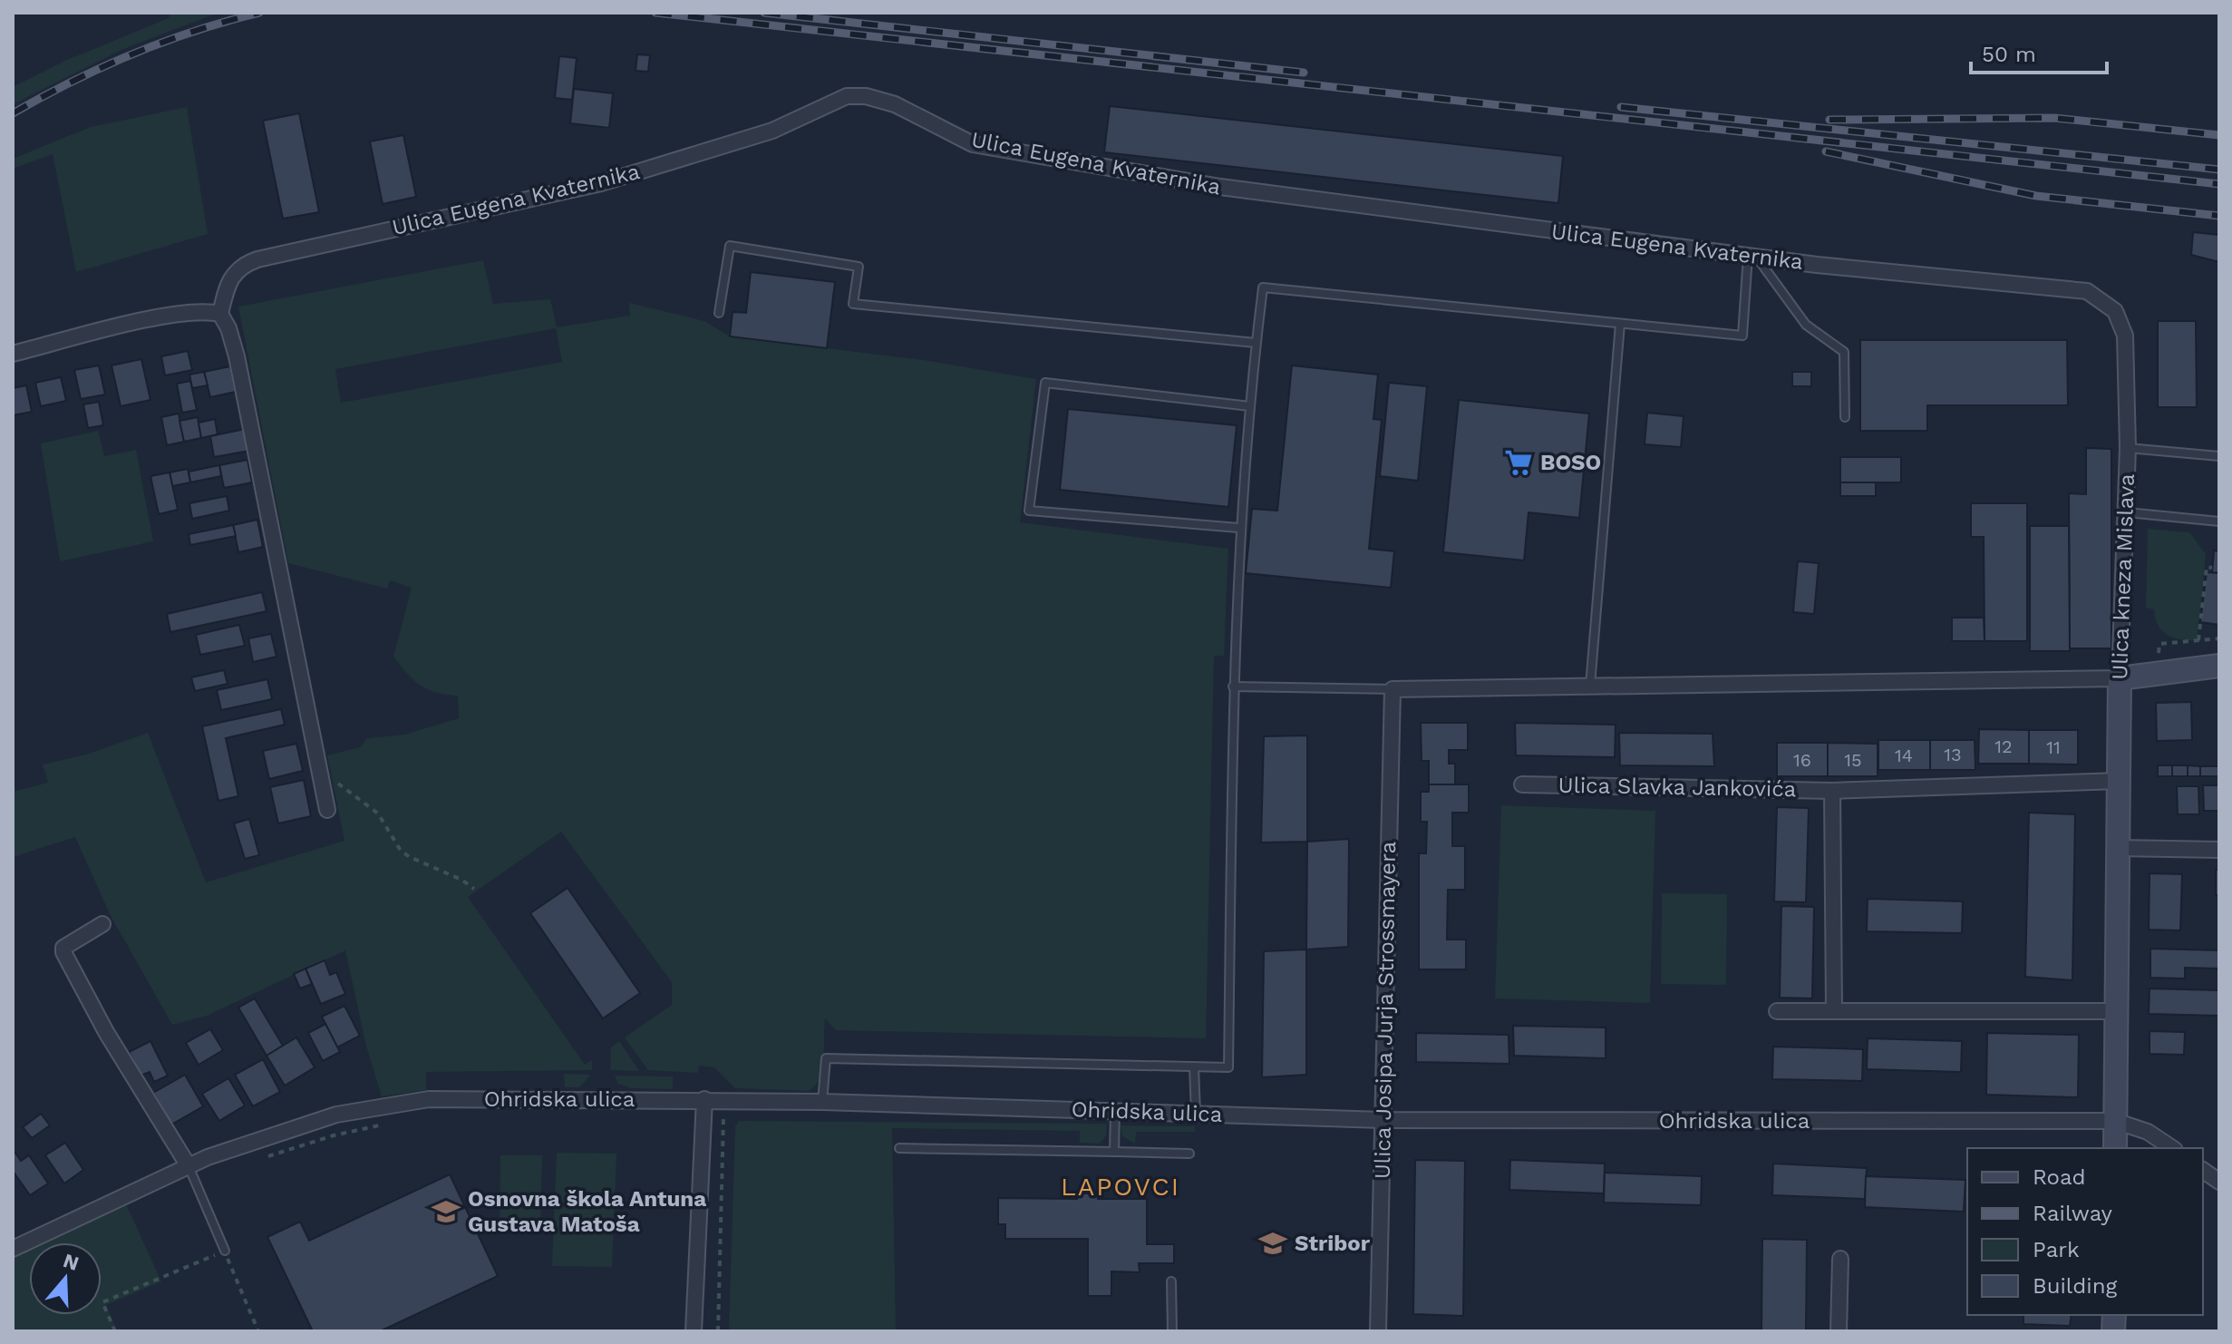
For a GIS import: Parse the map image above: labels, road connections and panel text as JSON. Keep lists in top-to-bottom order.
{
  "streets": {
    "main road": ["Ulica kneza Mislava"],
    "street": [
      "Ulica Eugena Kvaternika",
      "Ulica Slavka Jankovića",
      "Ulica Josipa Jurja Strossmayera",
      "Ohridska ulica"
    ]
  },
  "crossings": [
    ["Ulica Eugena Kvaternika", "Ulica kneza Mislava"],
    ["Ulica kneza Mislava", "Ulica Slavka Jankovića"],
    ["Ulica kneza Mislava", "Ohridska ulica"],
    ["Ulica Josipa Jurja Strossmayera", "Ohridska ulica"]
  ],
  "districts": ["LAPOVCI"],
  "places": {
    "supermarket": ["BOSO"],
    "school or university": ["Osnovna škola Antuna Gustava Matoša", "Stribor"]
  },
  "house_numbers": [
    "12",
    "11",
    "13",
    "14",
    "16",
    "15"
  ],
  "legend": [
    "Road",
    "Railway",
    "Park",
    "Building"
  ],
  "scale_bar": "50 m",
  "north": "top"
}
